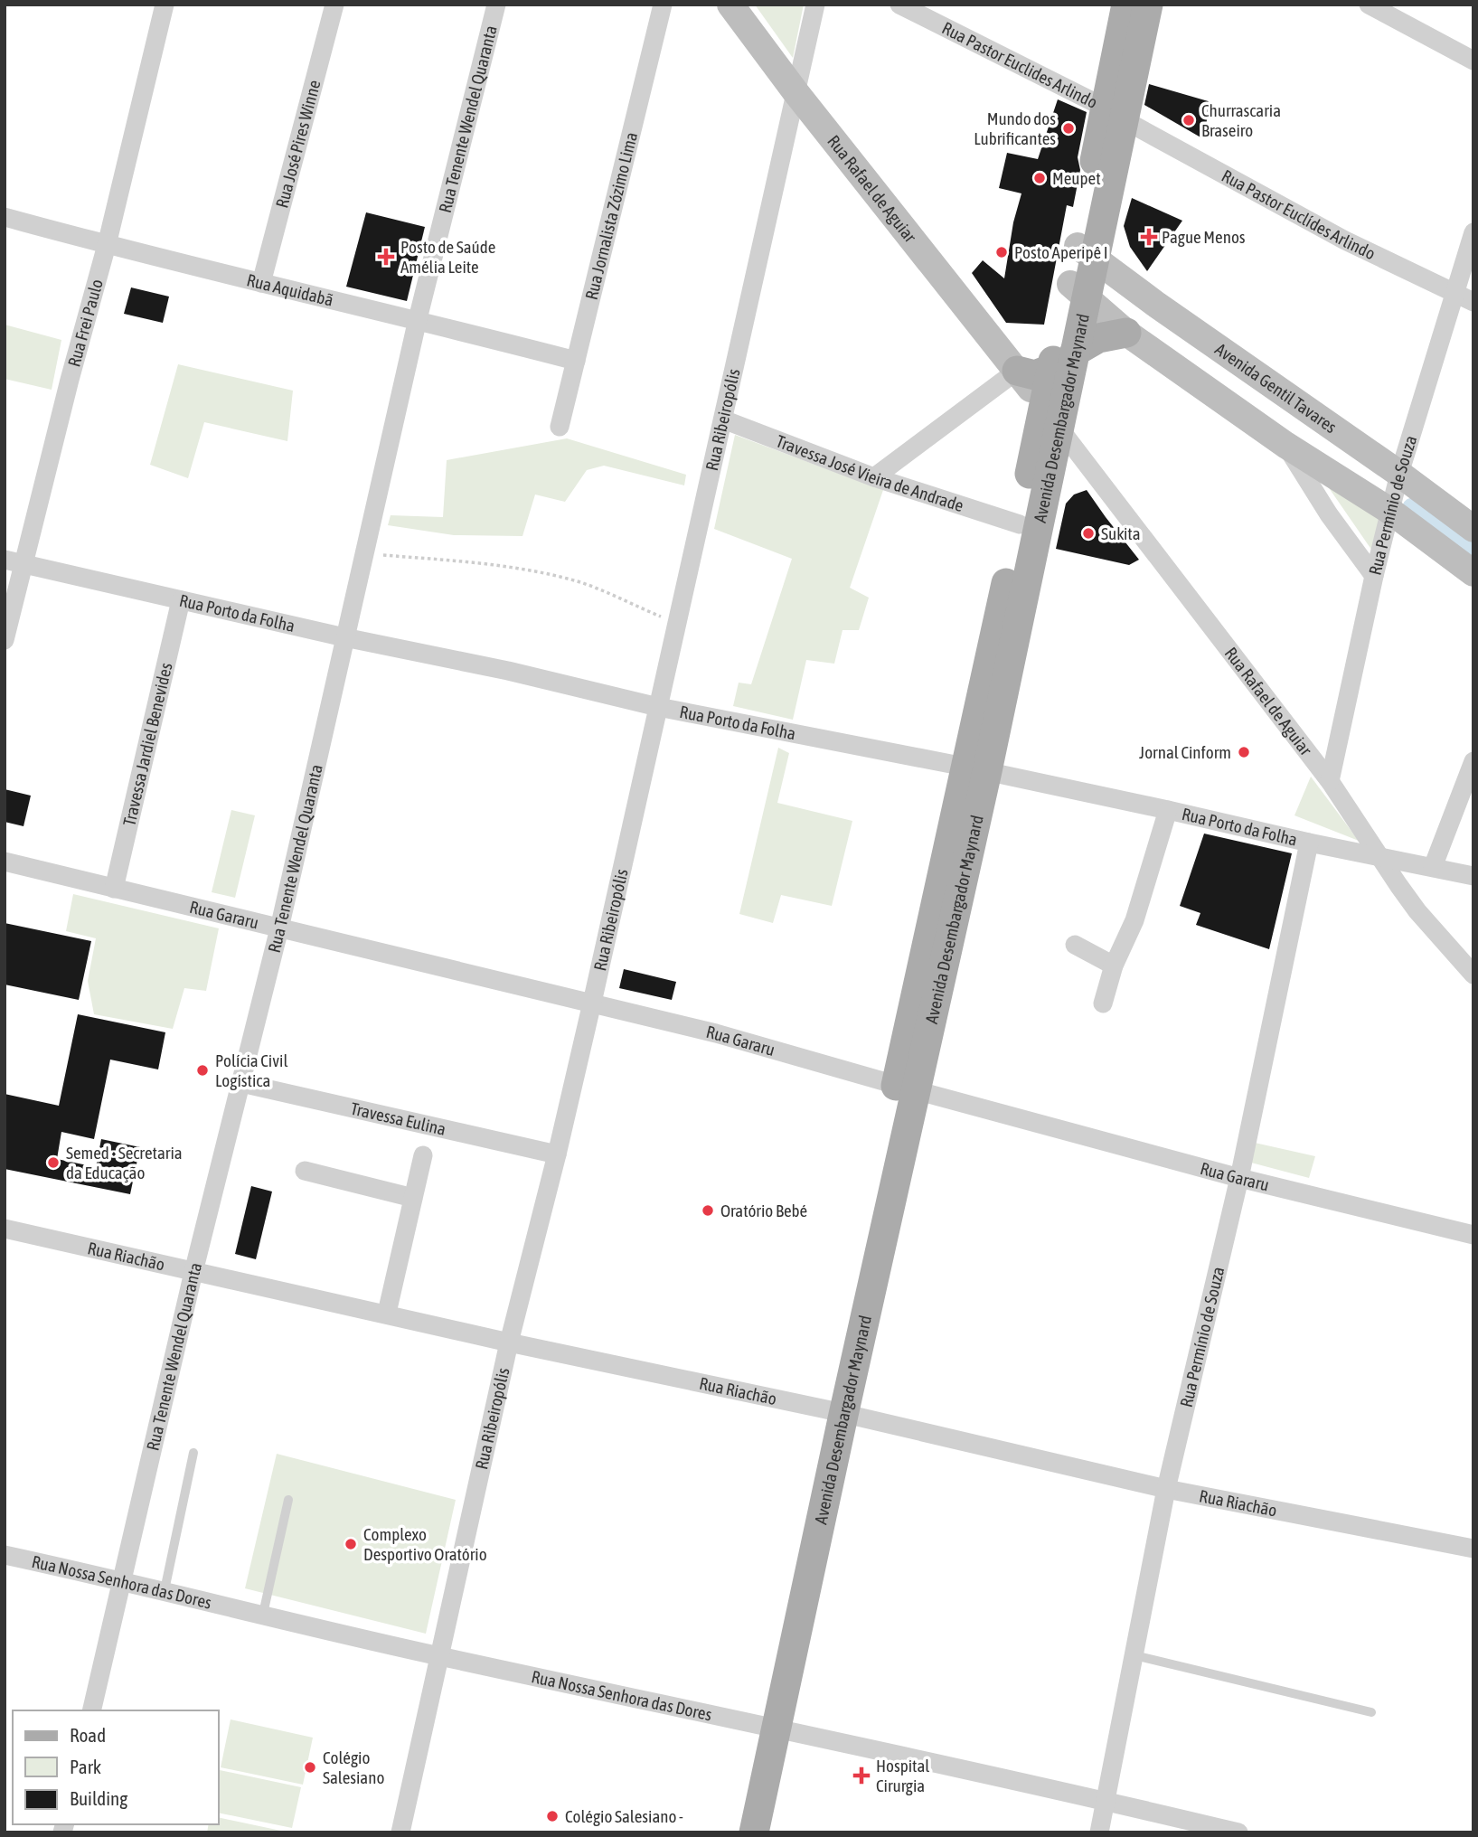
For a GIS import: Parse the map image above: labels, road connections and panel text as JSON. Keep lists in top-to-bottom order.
{
  "streets": {
    "main road": ["Rua Rafael de Aguiar", "Avenida Gentil Tavares", "Avenida Desembargador Maynard"],
    "street": [
      "Rua Pastor Euclides Arlindo",
      "Rua Tenente Wendel Quaranta",
      "Rua José Pires Winne",
      "Rua Pastor Euclídes Arlindo",
      "Rua Jornalista Zózimo Lima",
      "Rua Aquidabã",
      "Rua Frei Paulo",
      "Rua Ribeiropólis",
      "Travessa José Vieira de Andrade",
      "Rua Permínio de Souza",
      "Rua Porto da Folha",
      "Travessa Jardiel Benevides",
      "Rua Gararu",
      "Travessa Eulina",
      "Rua Riachão",
      "Rua Nossa Senhora das Dores"
    ]
  },
  "crossings": [
    ["Rua Pastor Euclides Arlindo", "Rua Pastor Euclídes Arlindo"],
    ["Rua Pastor Euclides Arlindo", "Avenida Desembargador Maynard"],
    ["Rua Tenente Wendel Quaranta", "Rua Aquidabã"],
    ["Rua Tenente Wendel Quaranta", "Rua Porto da Folha"],
    ["Rua Tenente Wendel Quaranta", "Rua Gararu"],
    ["Rua Tenente Wendel Quaranta", "Travessa Eulina"],
    ["Rua Tenente Wendel Quaranta", "Rua Riachão"],
    ["Rua Tenente Wendel Quaranta", "Rua Nossa Senhora das Dores"],
    ["Rua José Pires Winne", "Rua Aquidabã"],
    ["Rua Rafael de Aguiar", "Avenida Desembargador Maynard"],
    ["Rua Rafael de Aguiar", "Rua Ribeiropólis"],
    ["Rua Rafael de Aguiar", "Rua Permínio de Souza"],
    ["Rua Rafael de Aguiar", "Rua Porto da Folha"],
    ["Rua Pastor Euclídes Arlindo", "Avenida Desembargador Maynard"],
    ["Rua Pastor Euclídes Arlindo", "Rua Permínio de Souza"],
    ["Rua Jornalista Zózimo Lima", "Rua Aquidabã"],
    ["Rua Aquidabã", "Rua Frei Paulo"],
    ["Rua Frei Paulo", "Rua Porto da Folha"],
    ["Avenida Gentil Tavares", "Avenida Desembargador Maynard"],
    ["Avenida Gentil Tavares", "Rua Permínio de Souza"],
    ["Avenida Desembargador Maynard", "Travessa José Vieira de Andrade"],
    ["Avenida Desembargador Maynard", "Rua Porto da Folha"],
    ["Avenida Desembargador Maynard", "Rua Gararu"],
    ["Avenida Desembargador Maynard", "Rua Riachão"],
    ["Avenida Desembargador Maynard", "Rua Nossa Senhora das Dores"],
    ["Rua Ribeiropólis", "Travessa José Vieira de Andrade"],
    ["Rua Ribeiropólis", "Rua Porto da Folha"],
    ["Rua Ribeiropólis", "Rua Gararu"],
    ["Rua Ribeiropólis", "Travessa Eulina"],
    ["Rua Ribeiropólis", "Rua Riachão"],
    ["Rua Ribeiropólis", "Rua Nossa Senhora das Dores"],
    ["Rua Permínio de Souza", "Rua Porto da Folha"],
    ["Rua Permínio de Souza", "Rua Gararu"],
    ["Rua Permínio de Souza", "Rua Riachão"],
    ["Rua Permínio de Souza", "Rua Nossa Senhora das Dores"],
    ["Rua Porto da Folha", "Travessa Jardiel Benevides"],
    ["Travessa Jardiel Benevides", "Rua Gararu"]
  ],
  "places": {
    "other": [
      "Churrascaria Braseiro",
      "Mundo dos Lubrificantes",
      "Meupet",
      "Posto Aperipê I",
      "Sukita",
      "Jornal Cinform",
      "Polícia Civil Logística",
      "Semed - Secretaria da Educação",
      "Oratório Bebé",
      "Complexo Desportivo Oratório",
      "Colégio Salesiano",
      "Colégio Salesiano -"
    ],
    "health": ["Pague Menos", "Posto de Saúde Amélia Leite", "Hospital Cirurgia"]
  },
  "legend": ["Road", "Park", "Building"]
}
